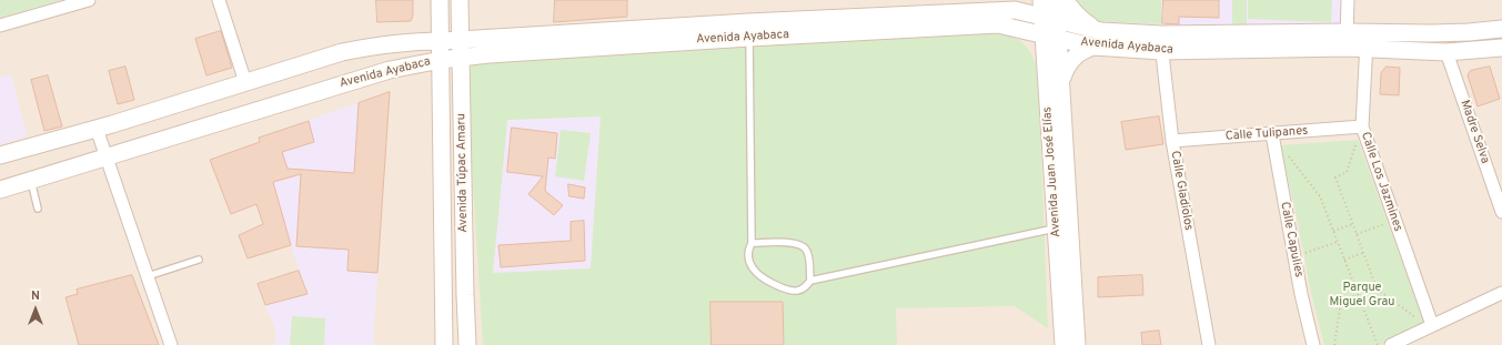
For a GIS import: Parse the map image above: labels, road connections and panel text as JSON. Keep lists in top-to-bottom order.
{
  "streets": {
    "street": [
      "Avenida Ayabaca",
      "Madre Selva",
      "Calle Tulipanes",
      "Avenida Juan José Elías",
      "Avenida Túpac Amaru",
      "Calle Los Jazmines",
      "Calle Gladiolos",
      "Calle Capulies"
    ]
  },
  "crossings": [
    ["Avenida Ayabaca", "Madre Selva"],
    ["Avenida Ayabaca", "Avenida Juan José Elías"],
    ["Avenida Ayabaca", "Avenida Túpac Amaru"],
    ["Avenida Ayabaca", "Calle Los Jazmines"],
    ["Avenida Ayabaca", "Calle Gladiolos"],
    ["Calle Tulipanes", "Calle Los Jazmines"],
    ["Calle Tulipanes", "Calle Gladiolos"],
    ["Calle Tulipanes", "Calle Capulies"]
  ],
  "parks": ["Parque Miguel Grau"],
  "north": "top"
}
